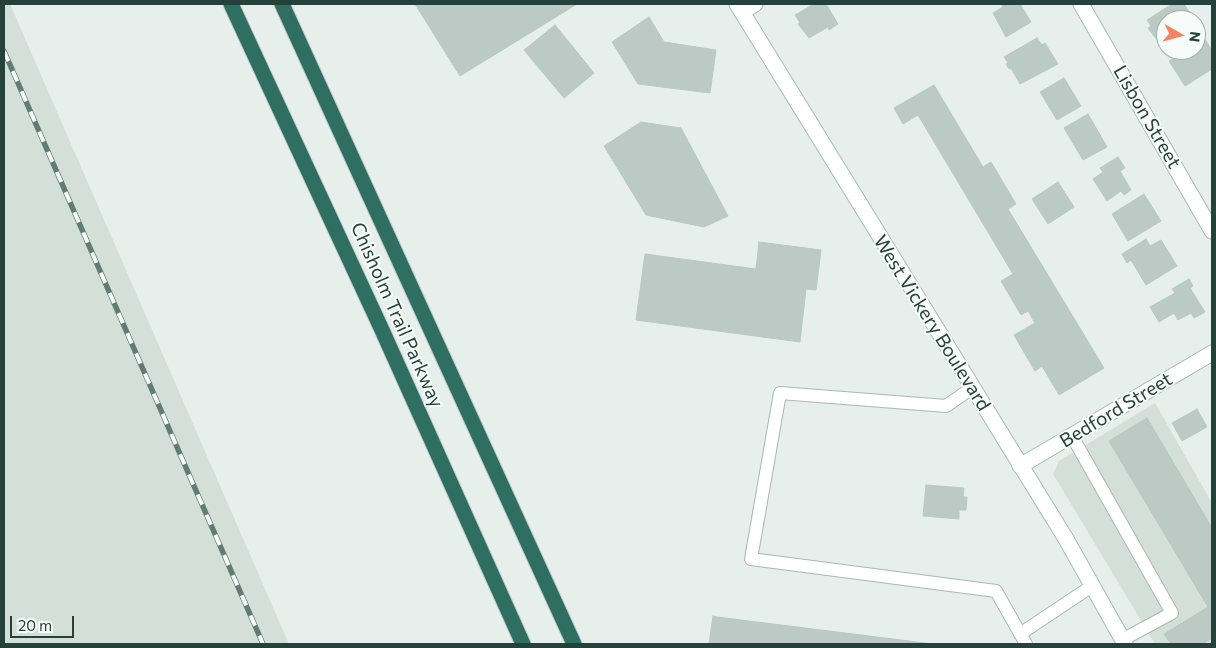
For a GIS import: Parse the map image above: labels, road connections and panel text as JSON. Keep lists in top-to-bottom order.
{
  "streets": {
    "highway": ["Chisholm Trail Parkway"],
    "main road": ["Lisbon Street", "West Vickery Boulevard", "Bedford Street"]
  },
  "crossings": [
    ["West Vickery Boulevard", "Bedford Street"]
  ],
  "scale_bar": "20 m",
  "north": "right"
}
